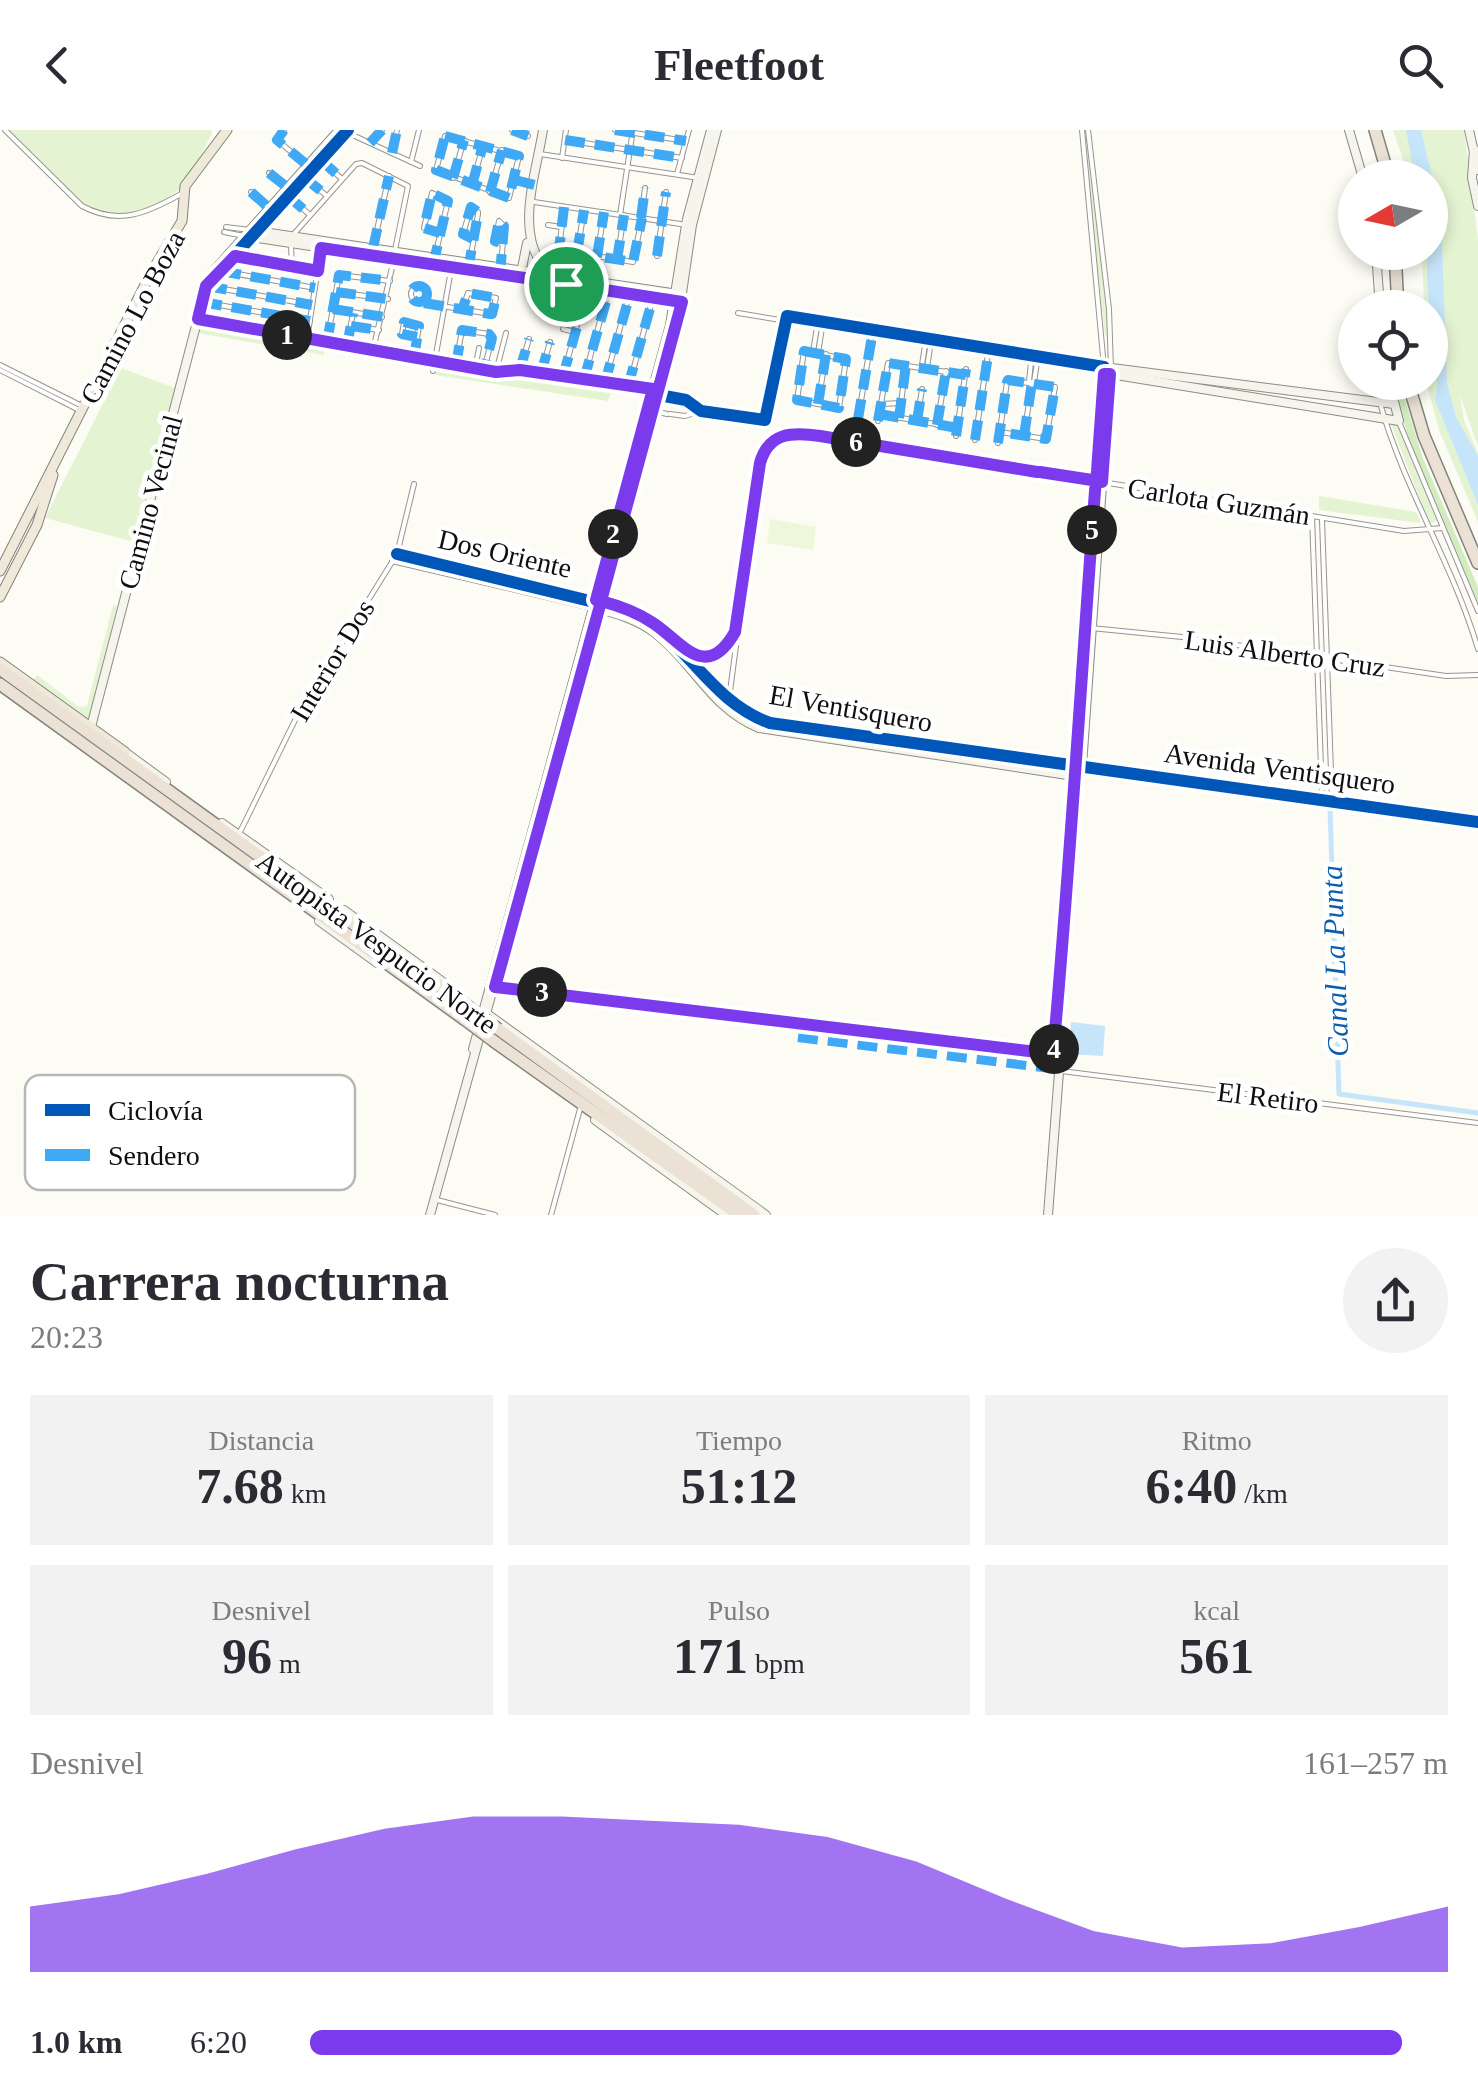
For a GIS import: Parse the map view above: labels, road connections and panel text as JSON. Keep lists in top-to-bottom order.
{
  "streets": {
    "highway": ["Autopista Vespucio Norte"],
    "main road": ["Camino Lo Boza"],
    "street": [
      "Carlota Guzmán",
      "Camino Vecinal",
      "Dos Oriente",
      "Luis Alberto Cruz",
      "Interior Dos",
      "El Ventisquero",
      "Avenida Ventisquero",
      "El Retiro"
    ]
  },
  "crossings": [
    ["Dos Oriente", "Interior Dos"],
    ["Dos Oriente", "El Ventisquero"],
    ["El Ventisquero", "Avenida Ventisquero"]
  ],
  "water": ["Canal La Punta"],
  "legend": ["Ciclovía", "Sendero"],
  "north": "left",
  "page": {
    "header": "Fleetfoot",
    "pins": [
      "1",
      "6",
      "5",
      "2",
      "3",
      "4"
    ],
    "heading": ["Carrera nocturna", "20:23"],
    "stats": [
      ["Distancia", "7.68 km"],
      ["Tiempo", "51:12"],
      ["Ritmo", "6:40 /km"],
      ["Desnivel", "96 m"],
      ["Pulso", "171 bpm"],
      ["kcal", "561"]
    ],
    "chart": ["Desnivel", "161–257 m"],
    "list": [
      {
        "name": "1.0 km",
        "note": "6:20"
      }
    ]
  }
}
